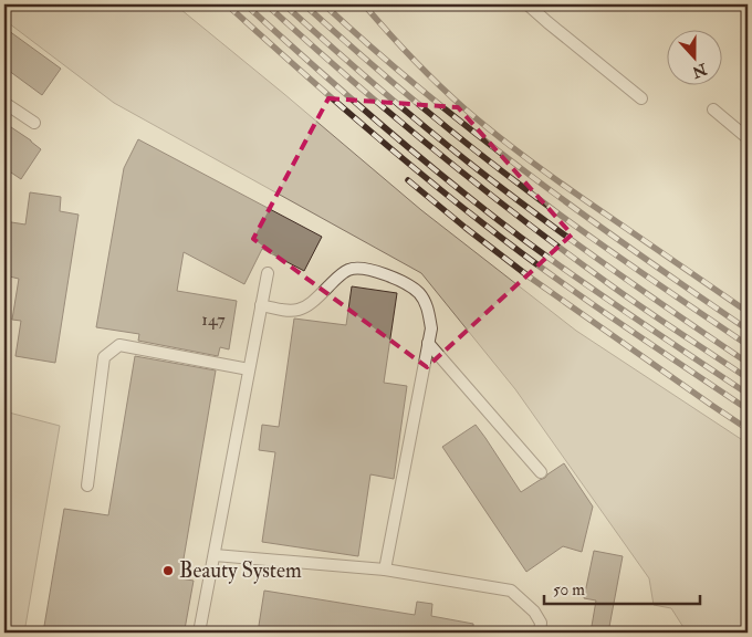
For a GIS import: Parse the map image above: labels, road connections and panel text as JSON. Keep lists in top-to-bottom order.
{
  "places": ["Beauty System"],
  "house_numbers": ["147"],
  "scale_bar": "50 m",
  "north": "bottom"
}
